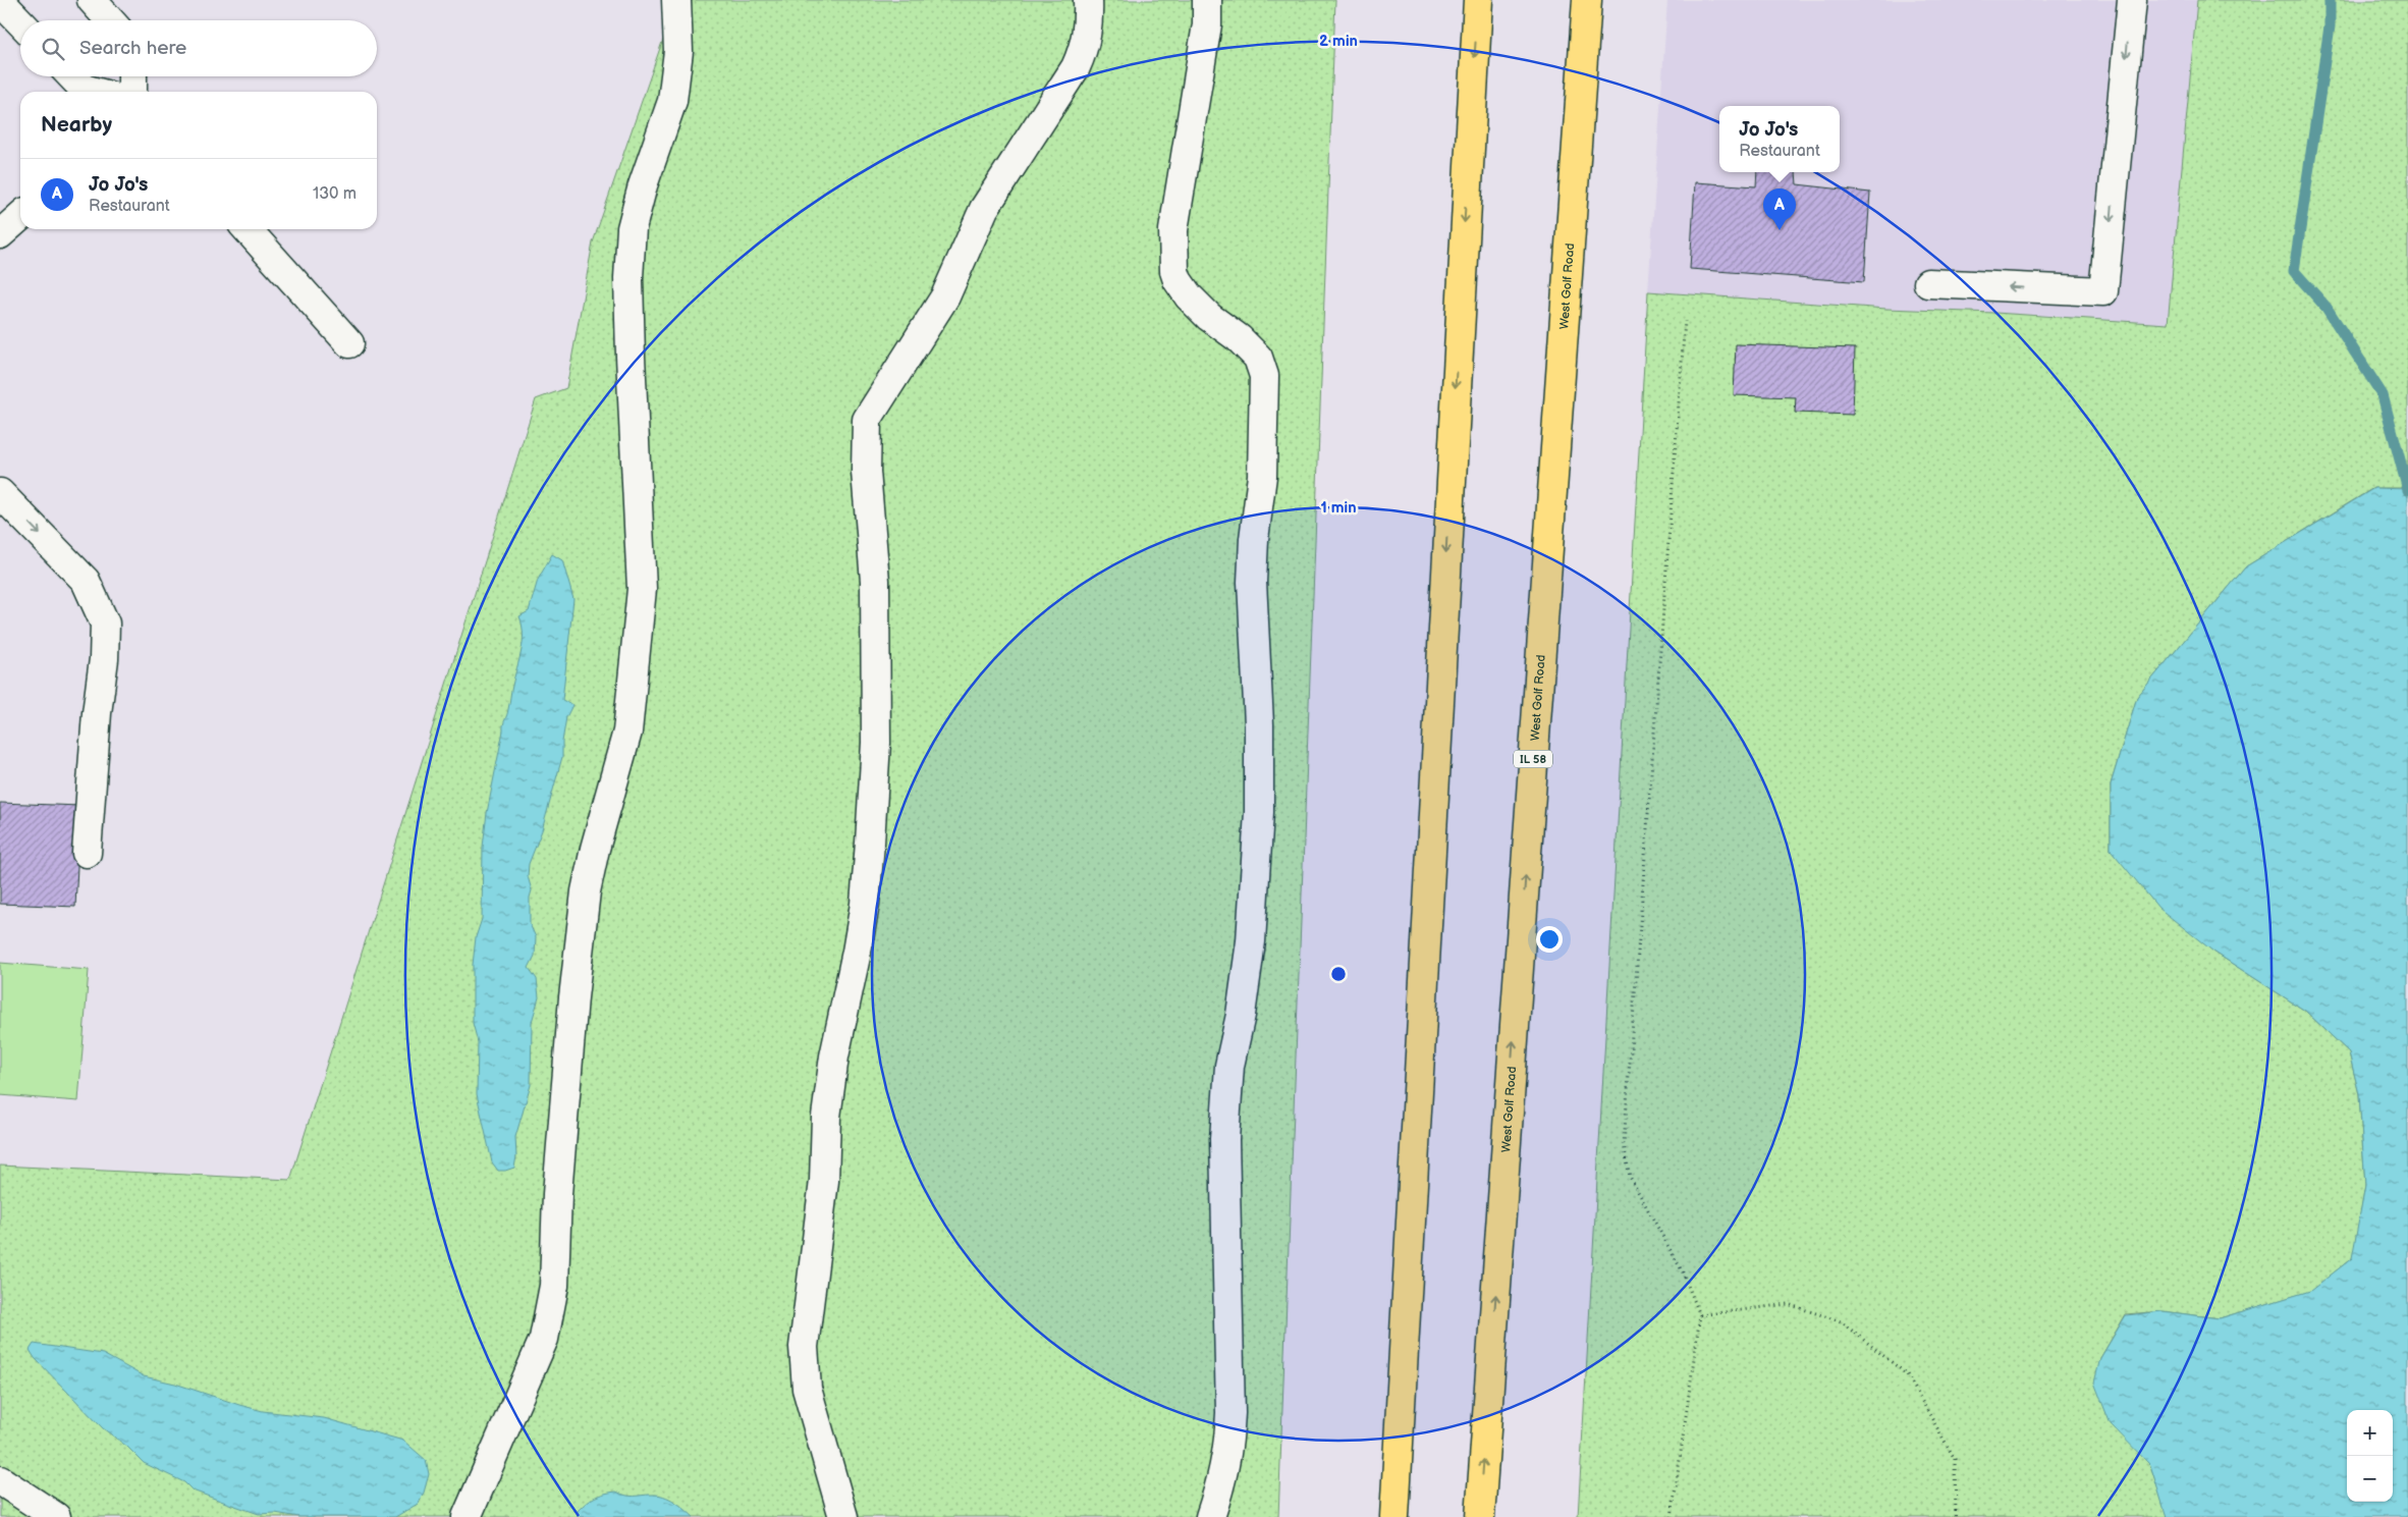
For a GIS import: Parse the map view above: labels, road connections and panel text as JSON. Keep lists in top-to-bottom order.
{
  "streets": {
    "main road": ["West Golf Road", "IL 58"]
  },
  "page": {
    "search": "Search here",
    "heading": "Nearby",
    "popup": ["Jo Jo's", "Restaurant"],
    "list": [
      {
        "mark": "A",
        "name": "Jo Jo's",
        "note": "Restaurant",
        "value": "130 m"
      }
    ],
    "pins": "A",
    "map_buttons": ["+", "−"]
  },
  "rings": ["2 min", "1 min"]
}
